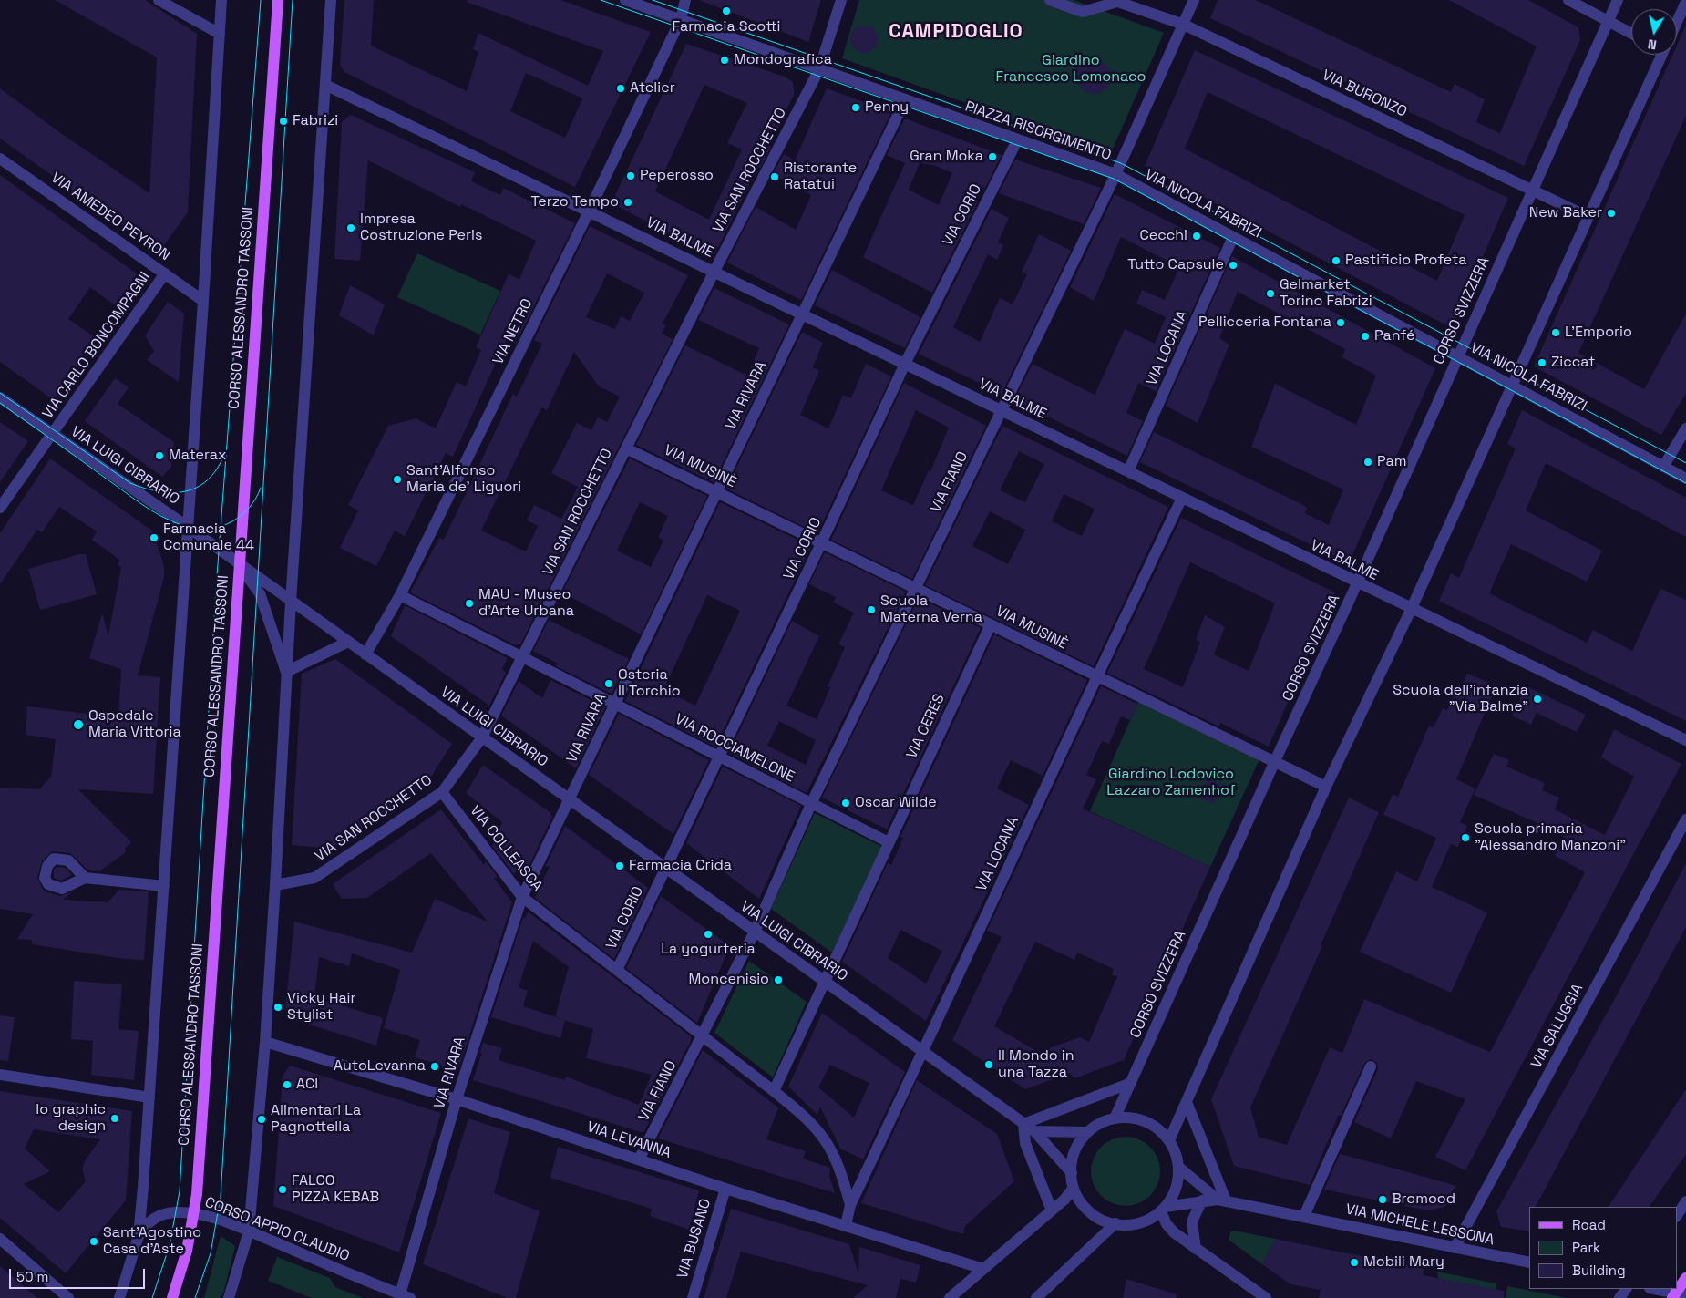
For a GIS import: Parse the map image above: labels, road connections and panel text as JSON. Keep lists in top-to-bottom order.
{
  "streets": {
    "main road": ["CORSO ALESSANDRO TASSONI"],
    "street": [
      "VIA BURONZO",
      "PIAZZA RISORGIMENTO",
      "VIA SAN ROCCHETTO",
      "VIA NICOLA FABRIZI",
      "VIA CORIO",
      "VIA AMEDEO PEYRON",
      "VIA BALME",
      "CORSO SVIZZERA",
      "VIA NETRO",
      "VIA CARLO BONCOMPAGNI",
      "VIA LOCANA",
      "VIA RIVARA",
      "VIA LUIGI CIBRARIO",
      "VIA MUSINÈ",
      "VIA FIANO",
      "VIA CERES",
      "VIA ROCCIAMELONE",
      "VIA COLLEASCA",
      "VIA SALUGGIA",
      "VIA LEVANNA",
      "VIA MICHELE LESSONA",
      "CORSO APPIO CLAUDIO",
      "VIA BUSANO"
    ]
  },
  "crossings": [
    ["VIA BURONZO", "PIAZZA RISORGIMENTO"],
    ["VIA BURONZO", "CORSO SVIZZERA"],
    ["PIAZZA RISORGIMENTO", "VIA SAN ROCCHETTO"],
    ["PIAZZA RISORGIMENTO", "VIA NICOLA FABRIZI"],
    ["PIAZZA RISORGIMENTO", "VIA CORIO"],
    ["PIAZZA RISORGIMENTO", "VIA RIVARA"],
    ["PIAZZA RISORGIMENTO", "VIA FIANO"],
    ["VIA SAN ROCCHETTO", "VIA BALME"],
    ["VIA SAN ROCCHETTO", "VIA LUIGI CIBRARIO"],
    ["VIA SAN ROCCHETTO", "VIA MUSINÈ"],
    ["VIA SAN ROCCHETTO", "VIA ROCCIAMELONE"],
    ["VIA SAN ROCCHETTO", "VIA COLLEASCA"],
    ["VIA NICOLA FABRIZI", "CORSO SVIZZERA"],
    ["VIA NICOLA FABRIZI", "VIA LOCANA"],
    ["VIA NICOLA FABRIZI", "VIA FIANO"],
    ["VIA CORIO", "VIA BALME"],
    ["VIA CORIO", "VIA LUIGI CIBRARIO"],
    ["VIA CORIO", "VIA MUSINÈ"],
    ["VIA CORIO", "VIA ROCCIAMELONE"],
    ["VIA CORIO", "VIA COLLEASCA"],
    ["VIA AMEDEO PEYRON", "VIA CARLO BONCOMPAGNI"],
    ["VIA BALME", "CORSO SVIZZERA"],
    ["VIA BALME", "VIA NETRO"],
    ["VIA BALME", "VIA LOCANA"],
    ["VIA BALME", "VIA RIVARA"],
    ["VIA BALME", "VIA FIANO"],
    ["CORSO ALESSANDRO TASSONI", "VIA LUIGI CIBRARIO"],
    ["CORSO ALESSANDRO TASSONI", "CORSO APPIO CLAUDIO"],
    ["CORSO SVIZZERA", "VIA LUIGI CIBRARIO"],
    ["CORSO SVIZZERA", "VIA MUSINÈ"],
    ["CORSO SVIZZERA", "VIA MICHELE LESSONA"],
    ["VIA NETRO", "VIA LUIGI CIBRARIO"],
    ["VIA NETRO", "VIA ROCCIAMELONE"],
    ["VIA CARLO BONCOMPAGNI", "VIA LUIGI CIBRARIO"],
    ["VIA LOCANA", "VIA LUIGI CIBRARIO"],
    ["VIA LOCANA", "VIA MUSINÈ"],
    ["VIA LOCANA", "VIA LEVANNA"],
    ["VIA RIVARA", "VIA LUIGI CIBRARIO"],
    ["VIA RIVARA", "VIA MUSINÈ"],
    ["VIA RIVARA", "VIA ROCCIAMELONE"],
    ["VIA RIVARA", "VIA COLLEASCA"],
    ["VIA RIVARA", "VIA LEVANNA"],
    ["VIA RIVARA", "CORSO APPIO CLAUDIO"],
    ["VIA LUIGI CIBRARIO", "VIA FIANO"],
    ["VIA LUIGI CIBRARIO", "VIA CERES"],
    ["VIA LUIGI CIBRARIO", "VIA MICHELE LESSONA"],
    ["VIA MUSINÈ", "VIA FIANO"],
    ["VIA MUSINÈ", "VIA CERES"],
    ["VIA FIANO", "VIA ROCCIAMELONE"],
    ["VIA FIANO", "VIA COLLEASCA"],
    ["VIA FIANO", "VIA LEVANNA"],
    ["VIA CERES", "VIA ROCCIAMELONE"],
    ["VIA CERES", "VIA COLLEASCA"],
    ["VIA SALUGGIA", "VIA MICHELE LESSONA"],
    ["VIA LEVANNA", "VIA BUSANO"]
  ],
  "districts": ["CAMPIDOGLIO"],
  "parks": ["Giardino Francesco Lomonaco", "Giardino Lodovico Lazzaro Zamenhof"],
  "places": [
    "Farmacia Scotti",
    "Mondografica",
    "Atelier",
    "Penny",
    "Fabrizi",
    "Gran Moka",
    "Peperosso",
    "Ristorante Ratatui",
    "Terzo Tempo",
    "New Baker",
    "Impresa Costruzione Peris",
    "Cecchi",
    "Pastificio Profeta",
    "Tutto Capsule",
    "Gelmarket Torino Fabrizi",
    "Pellicceria Fontana",
    "L'Emporio",
    "Panfé",
    "Ziccat",
    "Materax",
    "Pam",
    "Sant'Alfonso Maria de' Liguori",
    "Farmacia Comunale 44",
    "MAU - Museo d'Arte Urbana",
    "Scuola Materna Verna",
    "Osteria Il Torchio",
    "Scuola dell'infanzia \"Via Balme\"",
    "Ospedale Maria Vittoria",
    "Oscar Wilde",
    "Scuola primaria \"Alessandro Manzoni\"",
    "Farmacia Crida",
    "La yogurteria",
    "Moncenisio",
    "Vicky Hair Stylist",
    "Il Mondo in una Tazza",
    "AutoLevanna",
    "ACI",
    "Io graphic design",
    "Alimentari La Pagnottella",
    "FALCO PIZZA KEBAB",
    "Bromood",
    "Sant'Agostino Casa d'Aste",
    "Mobili Mary"
  ],
  "legend": ["Road", "Park", "Building"],
  "scale_bar": "50 m",
  "north": "bottom"
}
